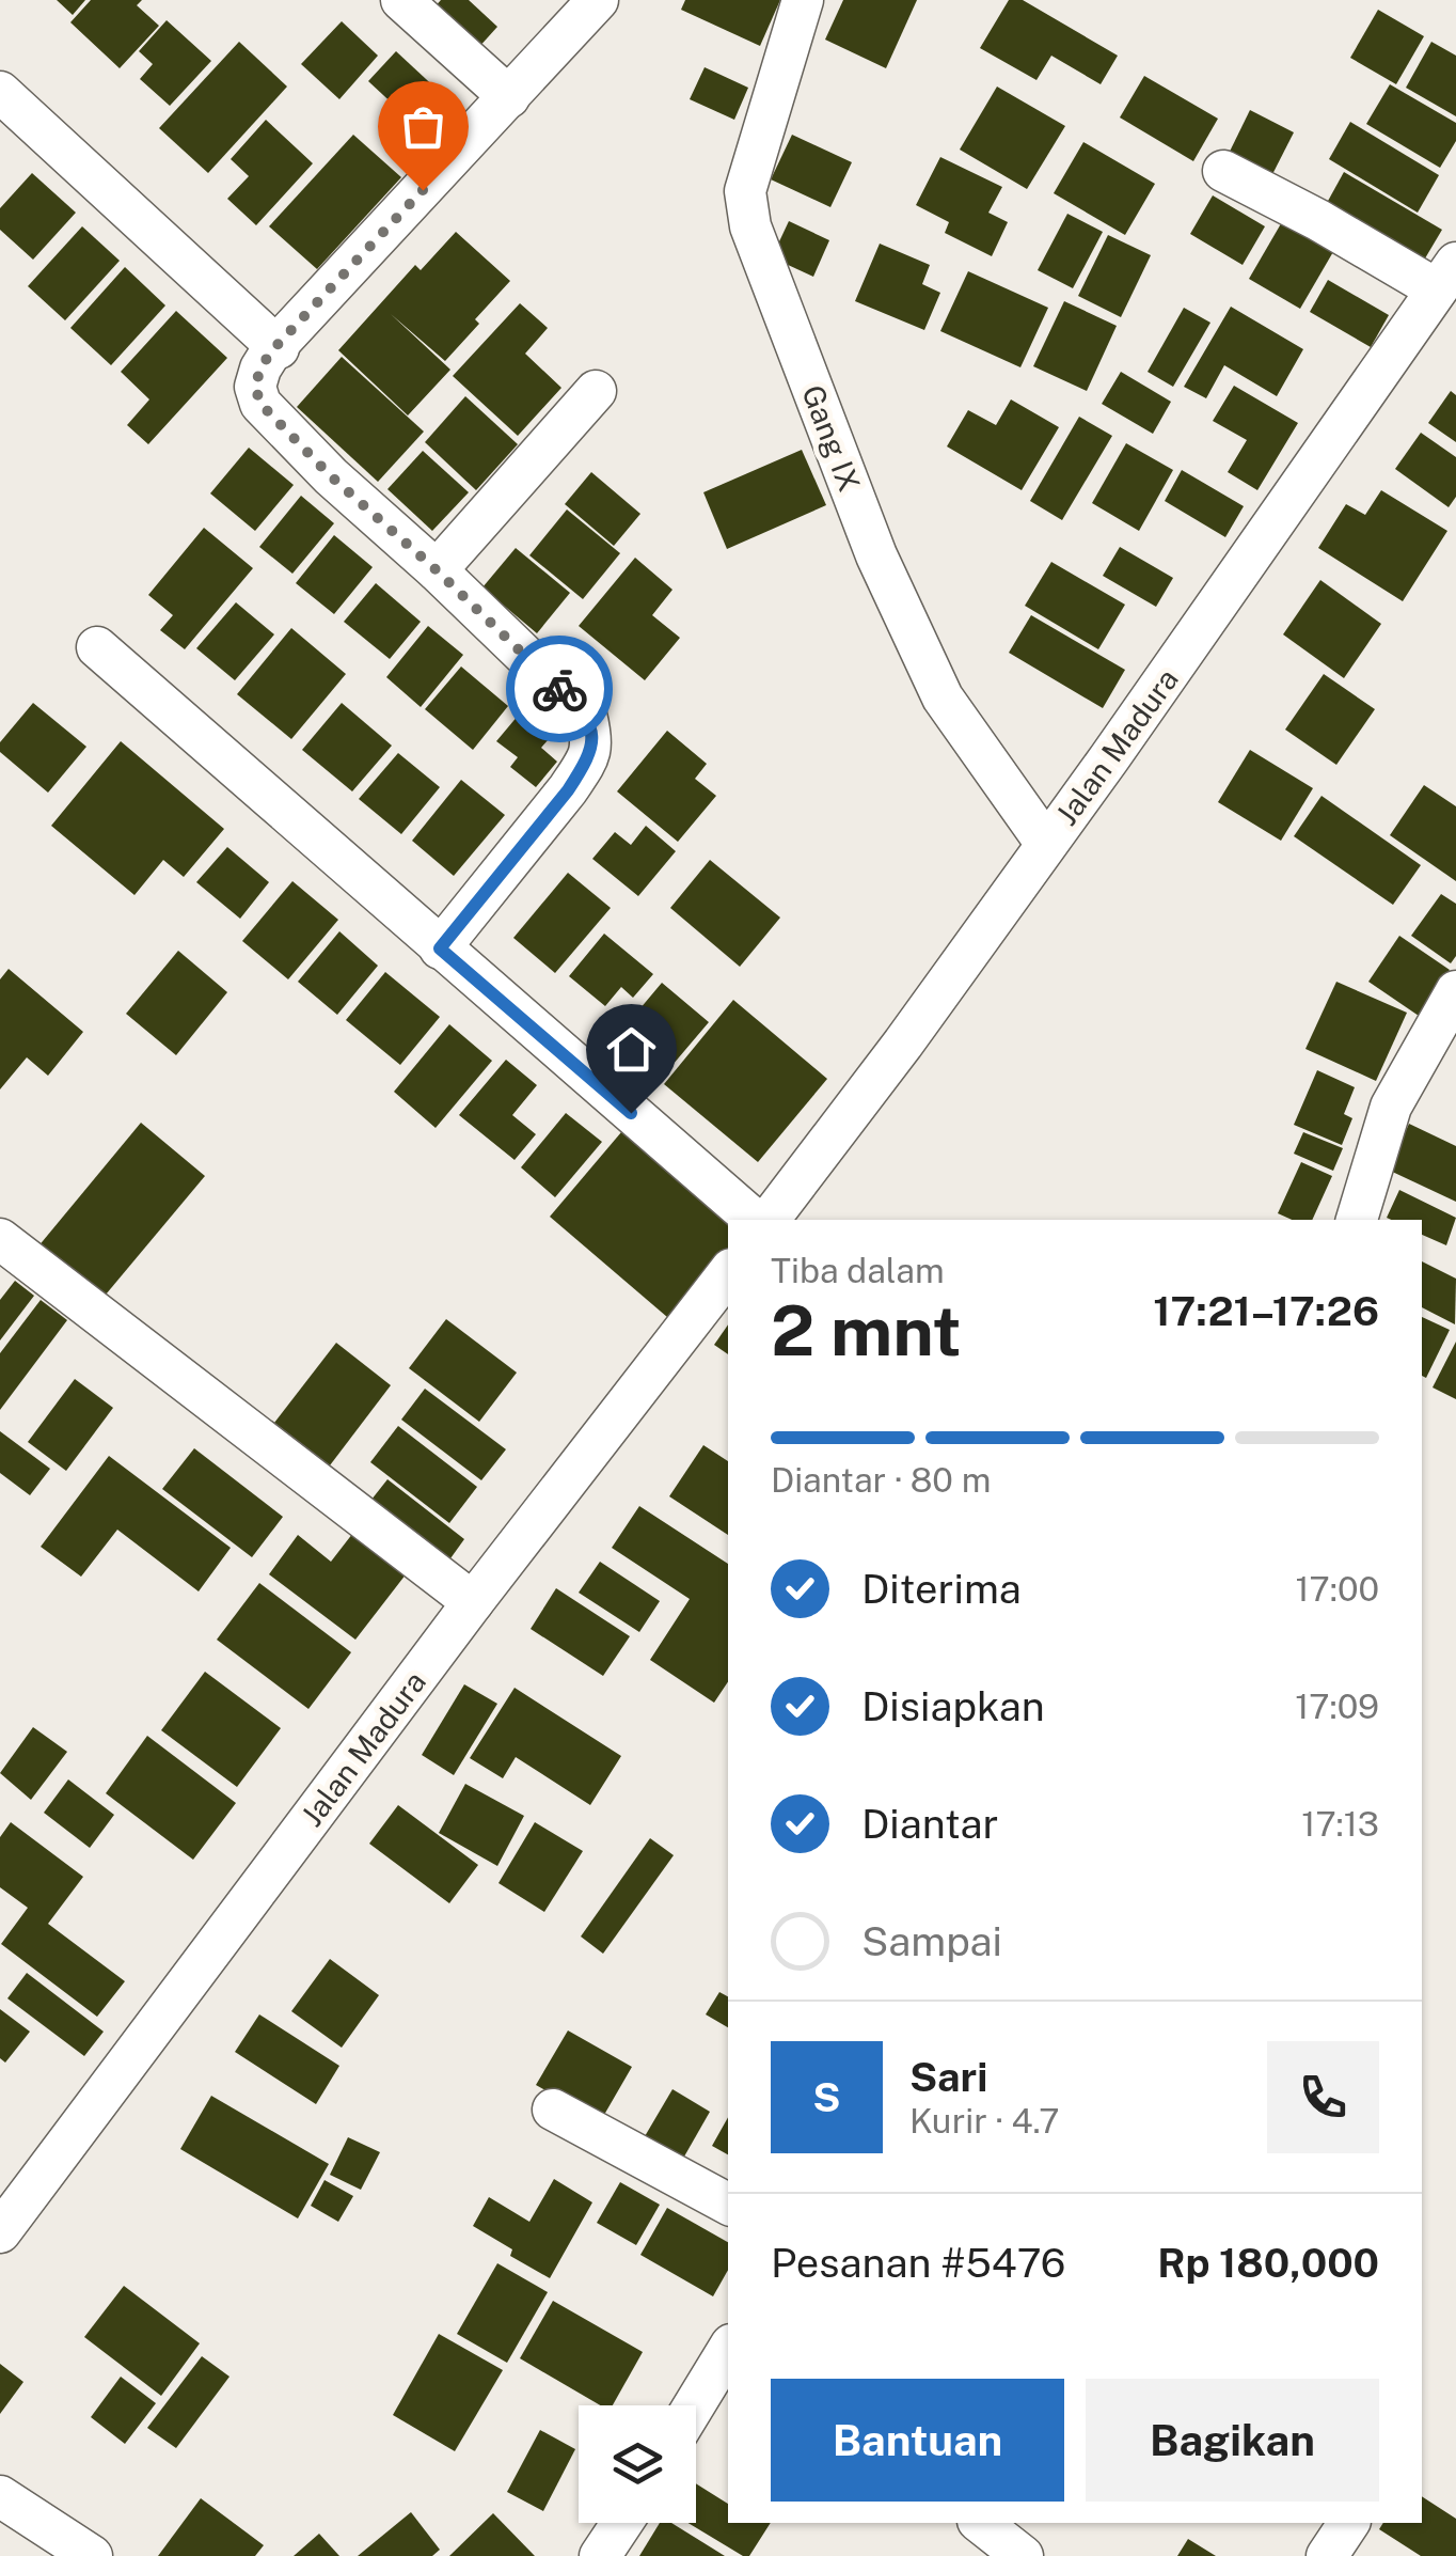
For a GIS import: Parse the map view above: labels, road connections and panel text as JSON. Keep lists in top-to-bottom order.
{
  "streets": {
    "street": ["Gang IX", "Jalan Madura"]
  },
  "crossings": [
    ["Gang IX", "Jalan Madura"]
  ],
  "page": {
    "heading": ["2 mnt", "Tiba dalam", "17:21–17:26"],
    "panel": [
      "Sari",
      "Kurir · 4.7",
      "Pesanan #5476",
      "Rp 180,000"
    ],
    "bar": "Diantar · 80 m",
    "list": [
      ["Diterima", "17:00"],
      ["Disiapkan", "17:09"],
      ["Diantar", "17:13"],
      "Sampai"
    ],
    "round": "S",
    "buttons": ["Bantuan", "Bagikan"]
  }
}
